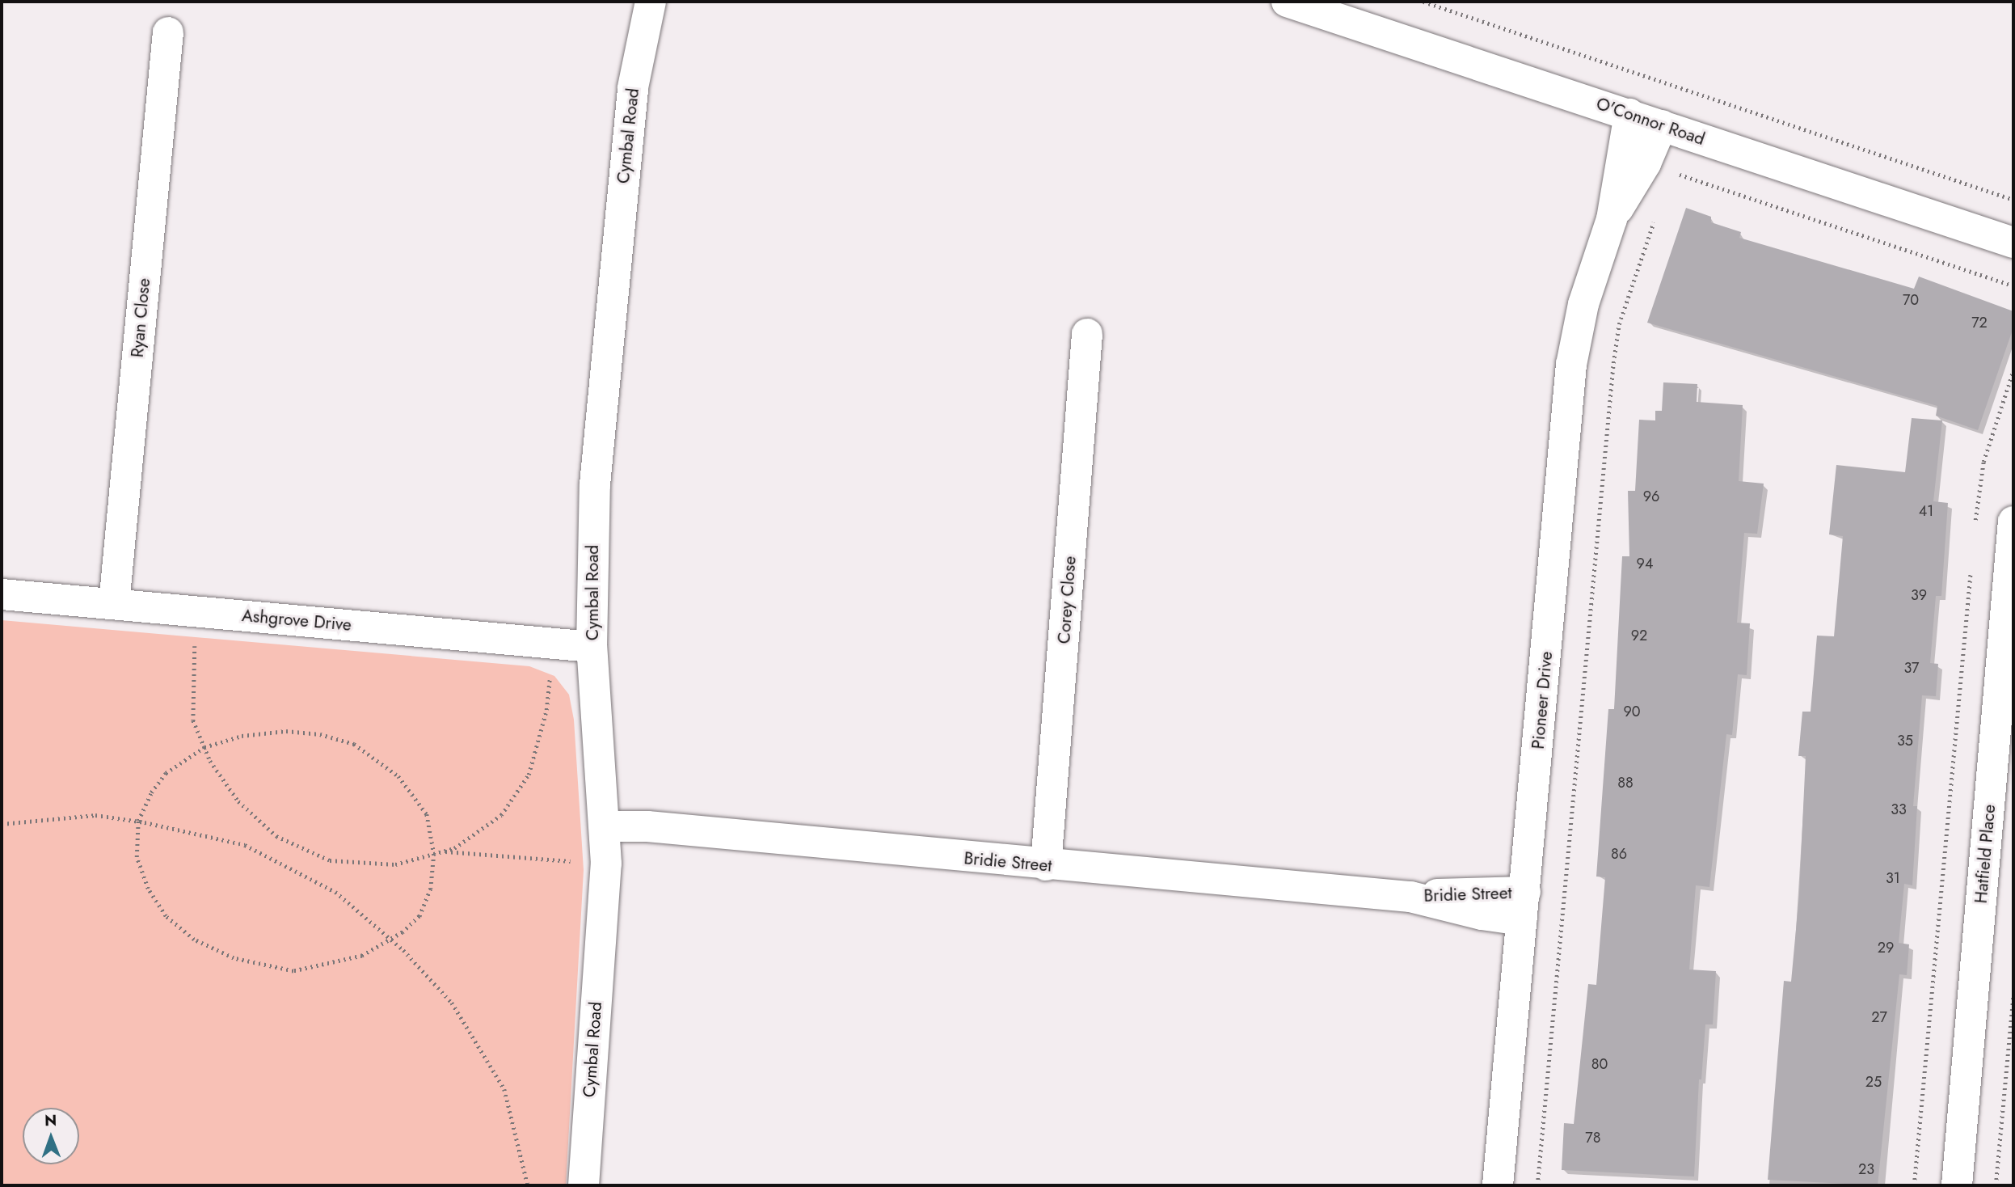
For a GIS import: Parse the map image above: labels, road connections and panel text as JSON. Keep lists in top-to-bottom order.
{
  "streets": {
    "street": [
      "O'Connor Road",
      "Cymbal Road",
      "Ryan Close",
      "Corey Close",
      "Ashgrove Drive",
      "Pioneer Drive",
      "Hatfield Place",
      "Bridie Street"
    ]
  },
  "crossings": [
    ["O'Connor Road", "Pioneer Drive"],
    ["Cymbal Road", "Ashgrove Drive"],
    ["Cymbal Road", "Bridie Street"],
    ["Ryan Close", "Ashgrove Drive"],
    ["Corey Close", "Bridie Street"],
    ["Pioneer Drive", "Bridie Street"]
  ],
  "house_numbers": [
    "70",
    "72",
    "96",
    "41",
    "94",
    "39",
    "92",
    "37",
    "90",
    "35",
    "88",
    "33",
    "86",
    "31",
    "29",
    "27",
    "80",
    "25",
    "78",
    "23"
  ],
  "north": "top"
}
